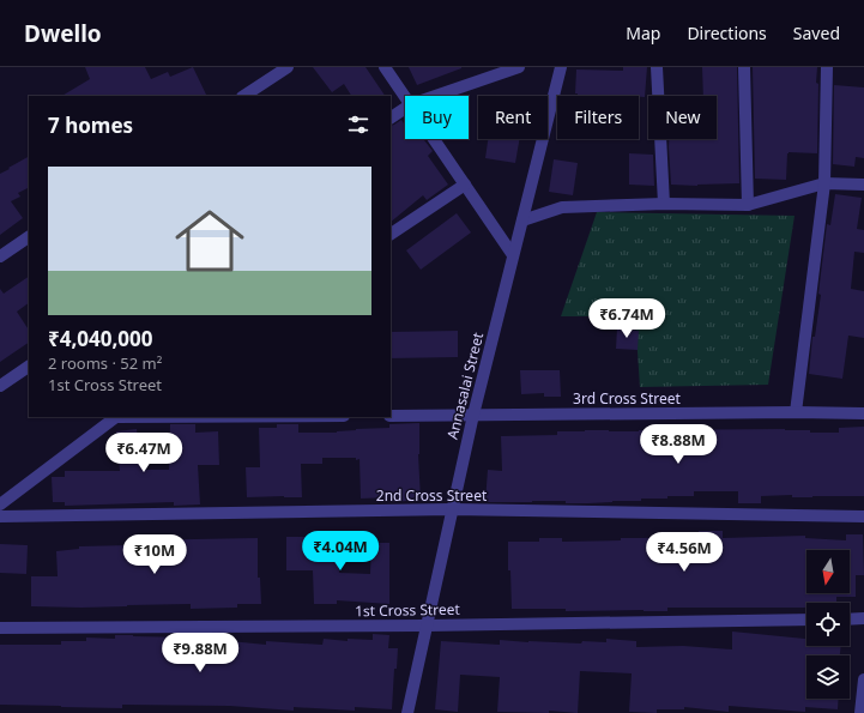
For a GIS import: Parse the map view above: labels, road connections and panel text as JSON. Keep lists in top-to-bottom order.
{
  "streets": {
    "street": [
      "Annasalai Street",
      "3rd Cross Street",
      "2nd Cross Street",
      "1st Cross Street"
    ]
  },
  "crossings": [
    ["Annasalai Street", "3rd Cross Street"],
    ["Annasalai Street", "2nd Cross Street"],
    ["Annasalai Street", "1st Cross Street"]
  ],
  "north": "bottom",
  "page": {
    "header": "Dwello",
    "nav": ["Map", "Directions", "Saved"],
    "chip": [
      "Buy",
      "Rent",
      "Filters",
      "New"
    ],
    "heading": "7 homes",
    "list": [
      {
        "name": "₹4,040,000",
        "note": "2 rooms · 52 m² · 1st Cross Street"
      }
    ],
    "price": [
      "₹6.74M",
      "₹8.88M",
      "₹6.47M",
      "₹4.04M",
      "₹4.56M",
      "₹10M",
      "₹9.88M"
    ]
  }
}
